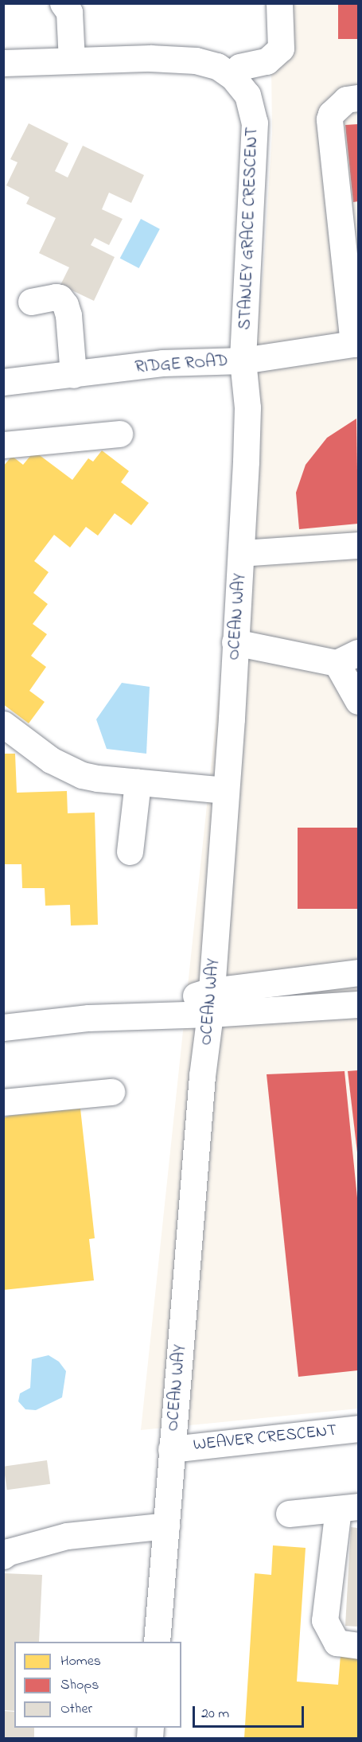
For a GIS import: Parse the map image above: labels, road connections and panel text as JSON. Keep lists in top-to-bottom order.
{
  "streets": {
    "street": [
      "STANLEY GRACE CRESCENT",
      "RIDGE ROAD",
      "OCEAN WAY",
      "WEAVER CRESCENT"
    ]
  },
  "crossings": [
    ["STANLEY GRACE CRESCENT", "RIDGE ROAD"],
    ["STANLEY GRACE CRESCENT", "OCEAN WAY"],
    ["RIDGE ROAD", "OCEAN WAY"],
    ["OCEAN WAY", "WEAVER CRESCENT"]
  ],
  "legend": ["Homes", "Shops", "Other"],
  "scale_bar": "20 m"
}
